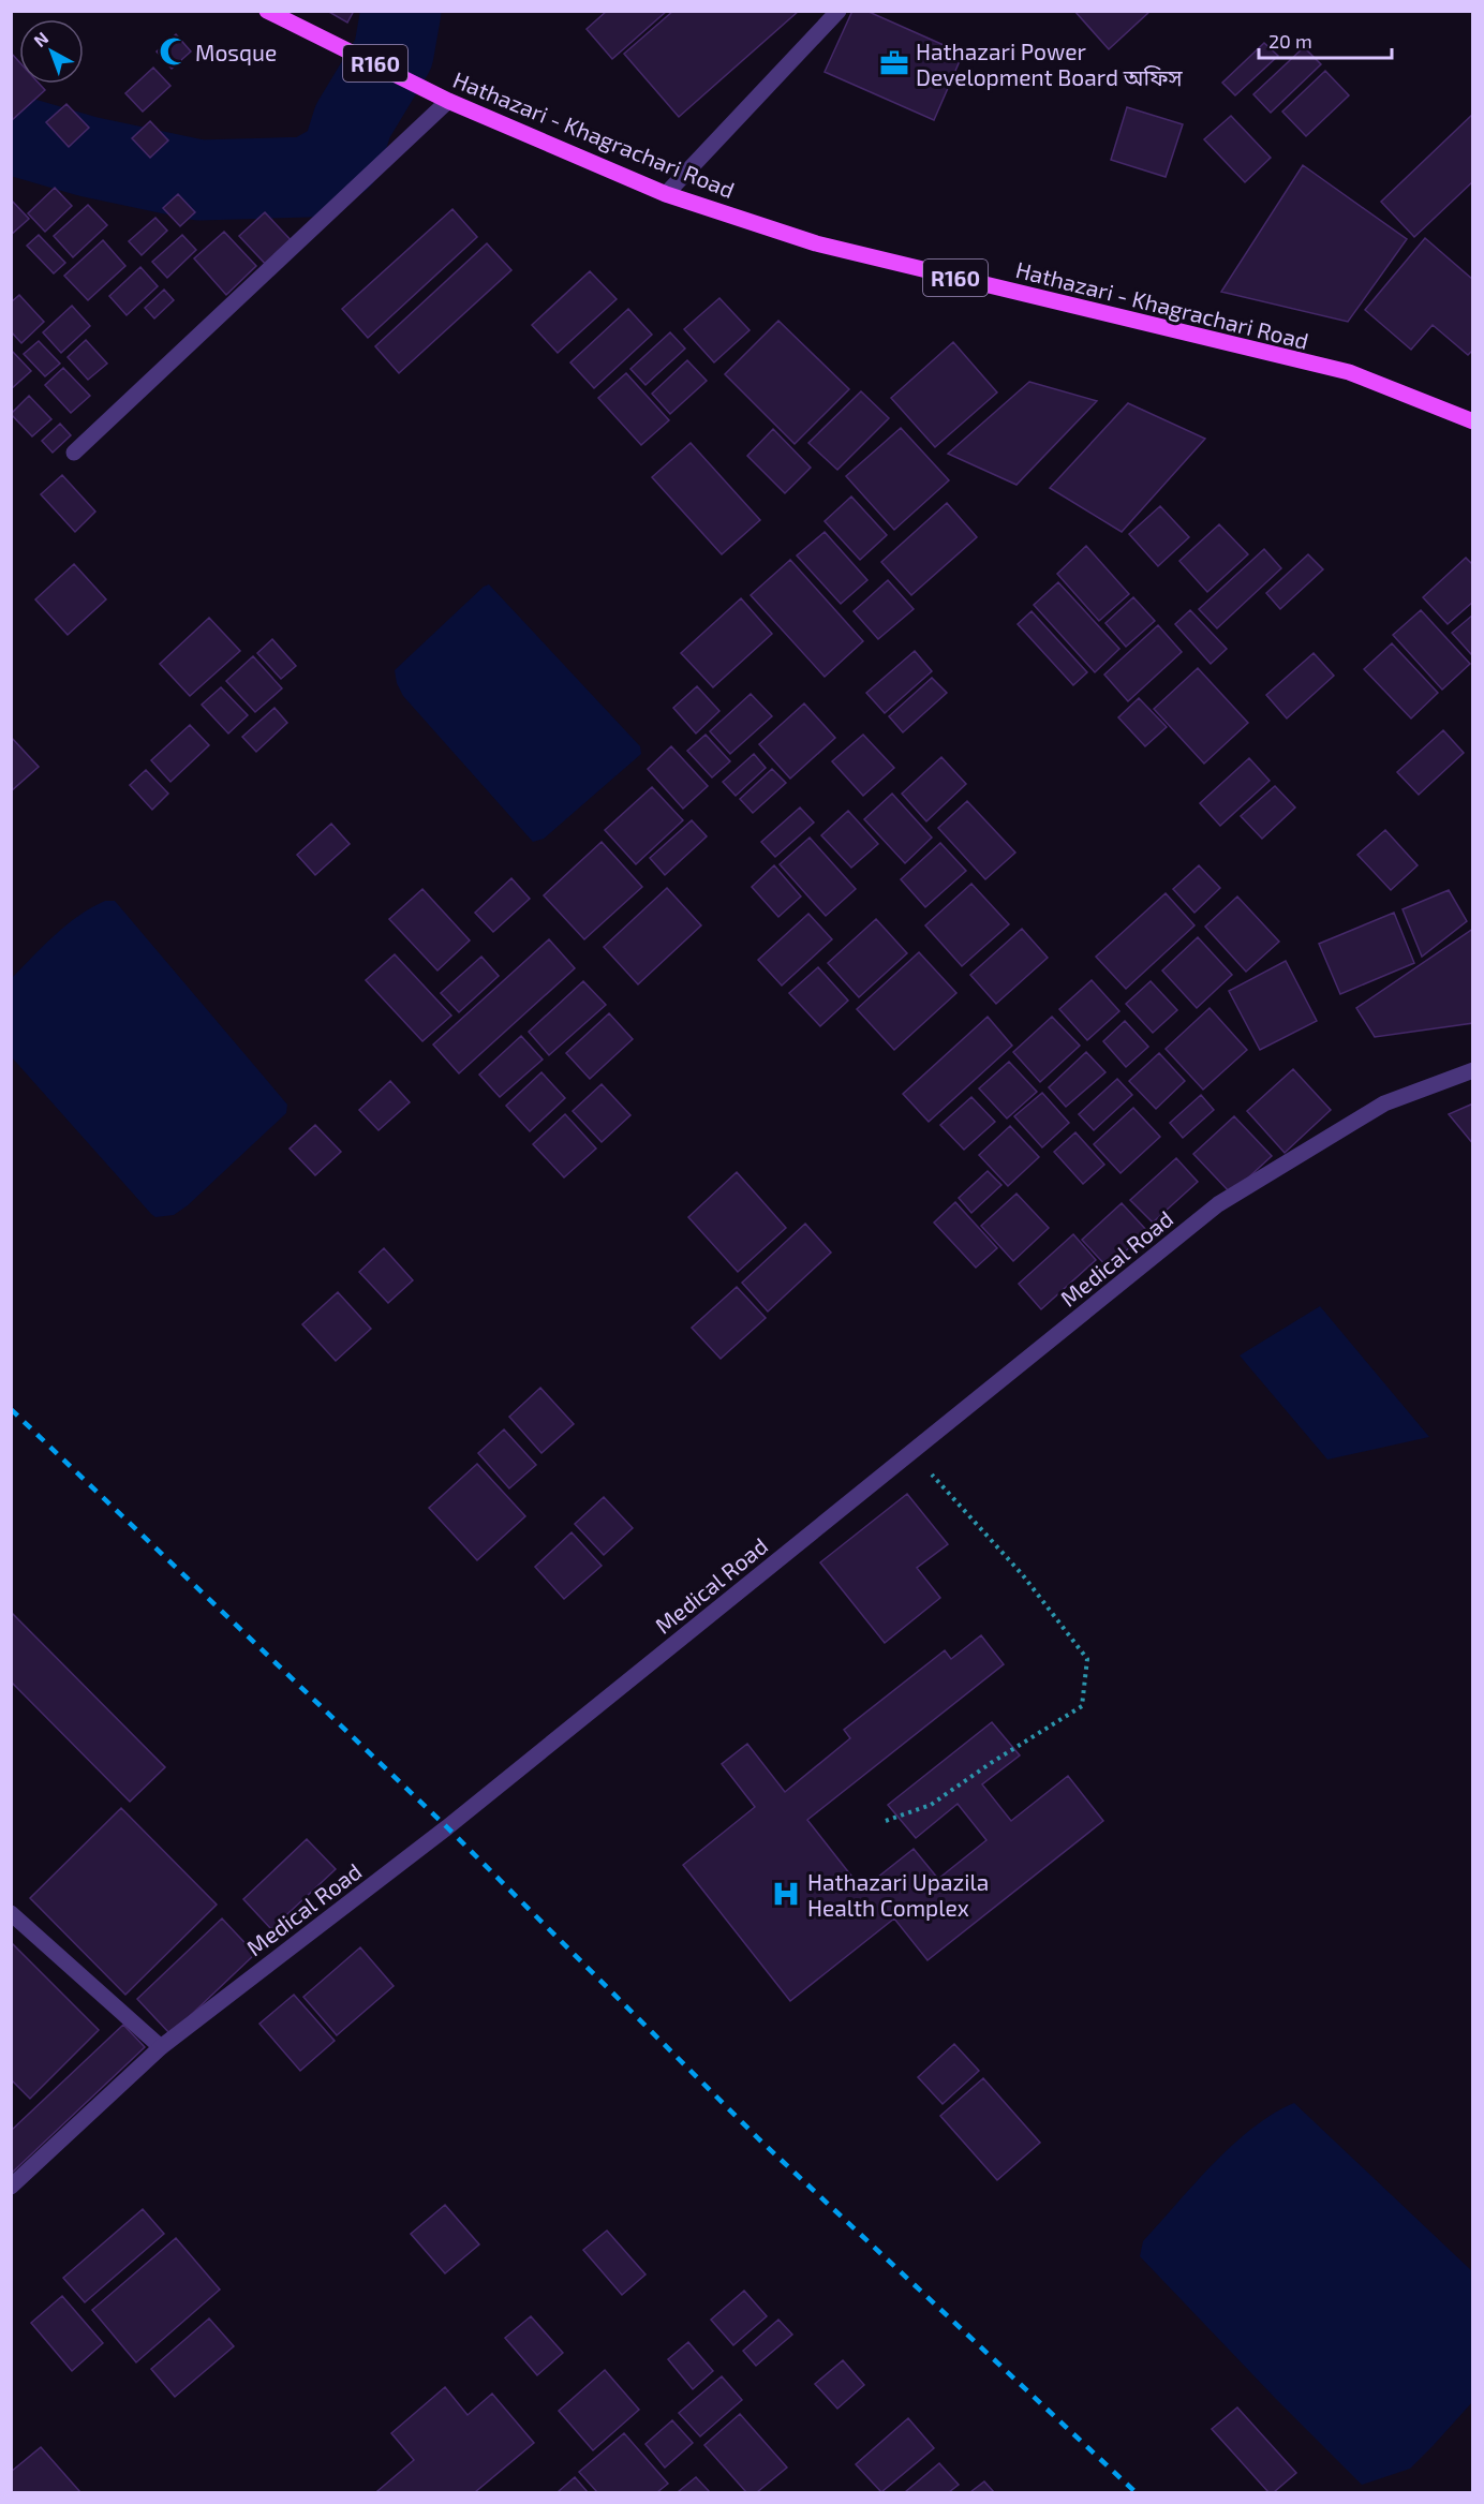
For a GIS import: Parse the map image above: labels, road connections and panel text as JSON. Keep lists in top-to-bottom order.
{
  "streets": {
    "main road": ["R160", "Hathazari - Khagrachari Road"],
    "street": ["Medical Road"]
  },
  "places": {
    "mosque": ["Mosque"],
    "office": ["Hathazari Power Development Board অফিস"],
    "hospital": ["Hathazari Upazila Health Complex"]
  },
  "scale_bar": "20 m",
  "north": "top left"
}
